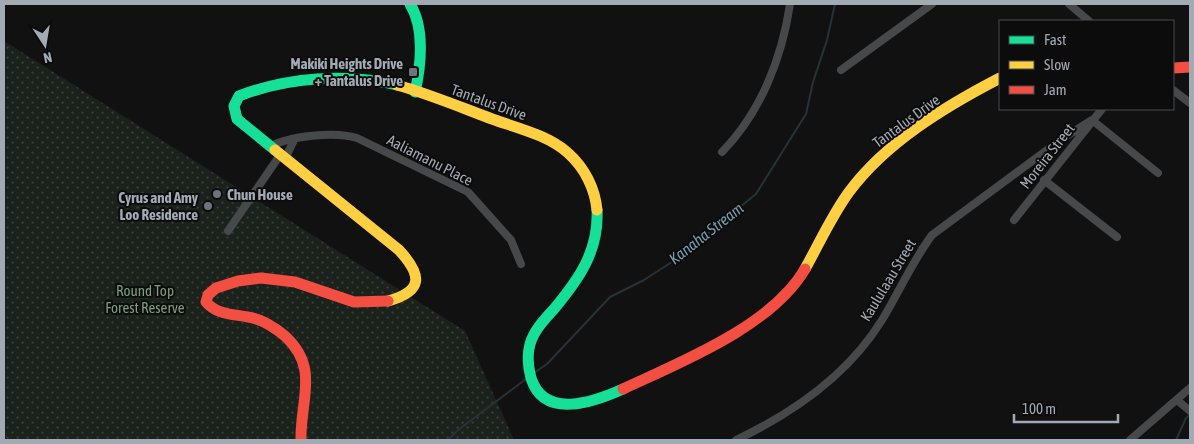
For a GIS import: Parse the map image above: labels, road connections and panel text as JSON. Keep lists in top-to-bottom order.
{
  "streets": {
    "street": [
      "Tantalus Drive",
      "Moreira Street",
      "Aaliamanu Place",
      "Kaululaau Street"
    ]
  },
  "crossings": [
    ["Tantalus Drive", "Aaliamanu Place"],
    ["Moreira Street", "Kaululaau Street"]
  ],
  "water": ["Kanaha Stream"],
  "parks": ["Round Top Forest Reserve"],
  "places": {
    "transit": ["Makiki Heights Drive + Tantalus Drive"],
    "other": ["Chun House", "Cyrus and Amy Loo Residence"]
  },
  "legend": ["Fast", "Slow", "Jam"],
  "scale_bar": "100 m",
  "north": "bottom"
}
